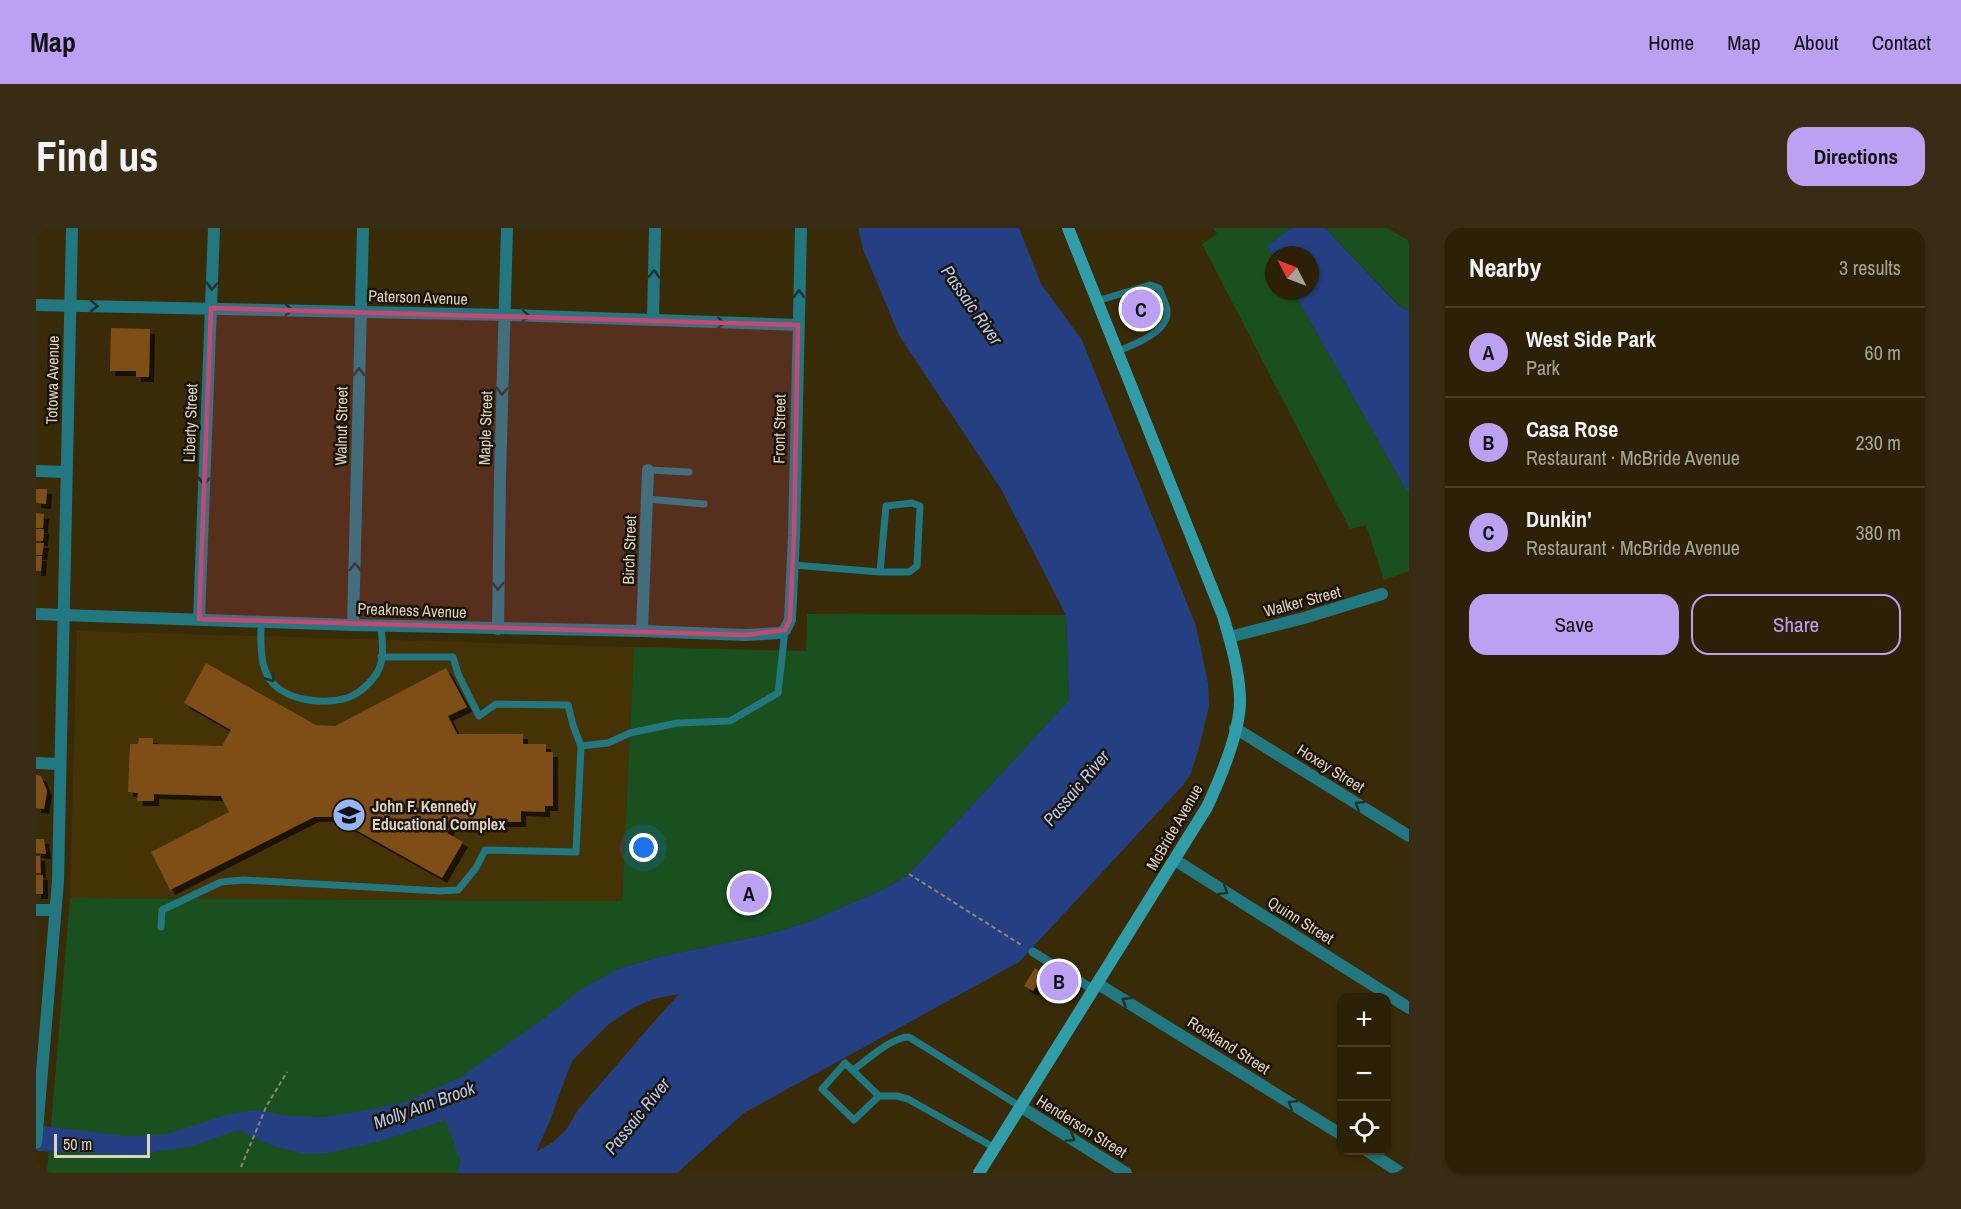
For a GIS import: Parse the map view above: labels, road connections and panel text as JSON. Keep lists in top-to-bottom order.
{
  "streets": {
    "main road": ["McBride Avenue"],
    "street": [
      "Paterson Avenue",
      "Totowa Avenue",
      "Liberty Street",
      "Walnut Street",
      "Maple Street",
      "Front Street",
      "Birch Street",
      "Walker Street",
      "Preakness Avenue",
      "Hoxey Street",
      "Quinn Street",
      "Rockland Street",
      "Henderson Street"
    ]
  },
  "crossings": [
    ["Paterson Avenue", "Totowa Avenue"],
    ["Paterson Avenue", "Liberty Street"],
    ["Paterson Avenue", "Walnut Street"],
    ["Paterson Avenue", "Maple Street"],
    ["Paterson Avenue", "Front Street"],
    ["Totowa Avenue", "Preakness Avenue"],
    ["Liberty Street", "Preakness Avenue"],
    ["Walnut Street", "Preakness Avenue"],
    ["Maple Street", "Preakness Avenue"],
    ["Front Street", "Preakness Avenue"],
    ["Birch Street", "Preakness Avenue"],
    ["Walker Street", "McBride Avenue"],
    ["Hoxey Street", "McBride Avenue"],
    ["McBride Avenue", "Quinn Street"],
    ["McBride Avenue", "Rockland Street"],
    ["McBride Avenue", "Henderson Street"]
  ],
  "one_way": [
    "Paterson Avenue",
    "Liberty Street",
    "Walnut Street",
    "Maple Street",
    "Hoxey Street",
    "Quinn Street",
    "Rockland Street",
    "Henderson Street"
  ],
  "water": ["Passaic River", "Molly Ann Brook"],
  "places": {
    "school or university": ["John F. Kennedy Educational Complex"]
  },
  "scale_bar": "50 m",
  "north": "top left",
  "page": {
    "header": "Map",
    "nav": [
      "Home",
      "Map",
      "About",
      "Contact"
    ],
    "buttons": [
      "Directions",
      ["Save", "Share"]
    ],
    "title": "Find us",
    "heading": ["Nearby", "3 results"],
    "pins": ["C", "A", "B"],
    "list": [
      {
        "mark": "A",
        "name": "West Side Park",
        "note": "Park",
        "value": "60 m"
      },
      {
        "mark": "B",
        "name": "Casa Rose",
        "note": "Restaurant · McBride Avenue",
        "value": "230 m"
      },
      {
        "mark": "C",
        "name": "Dunkin'",
        "note": "Restaurant · McBride Avenue",
        "value": "380 m"
      }
    ],
    "map_buttons": ["+", "−"],
    "scale": "50 m"
  }
}
